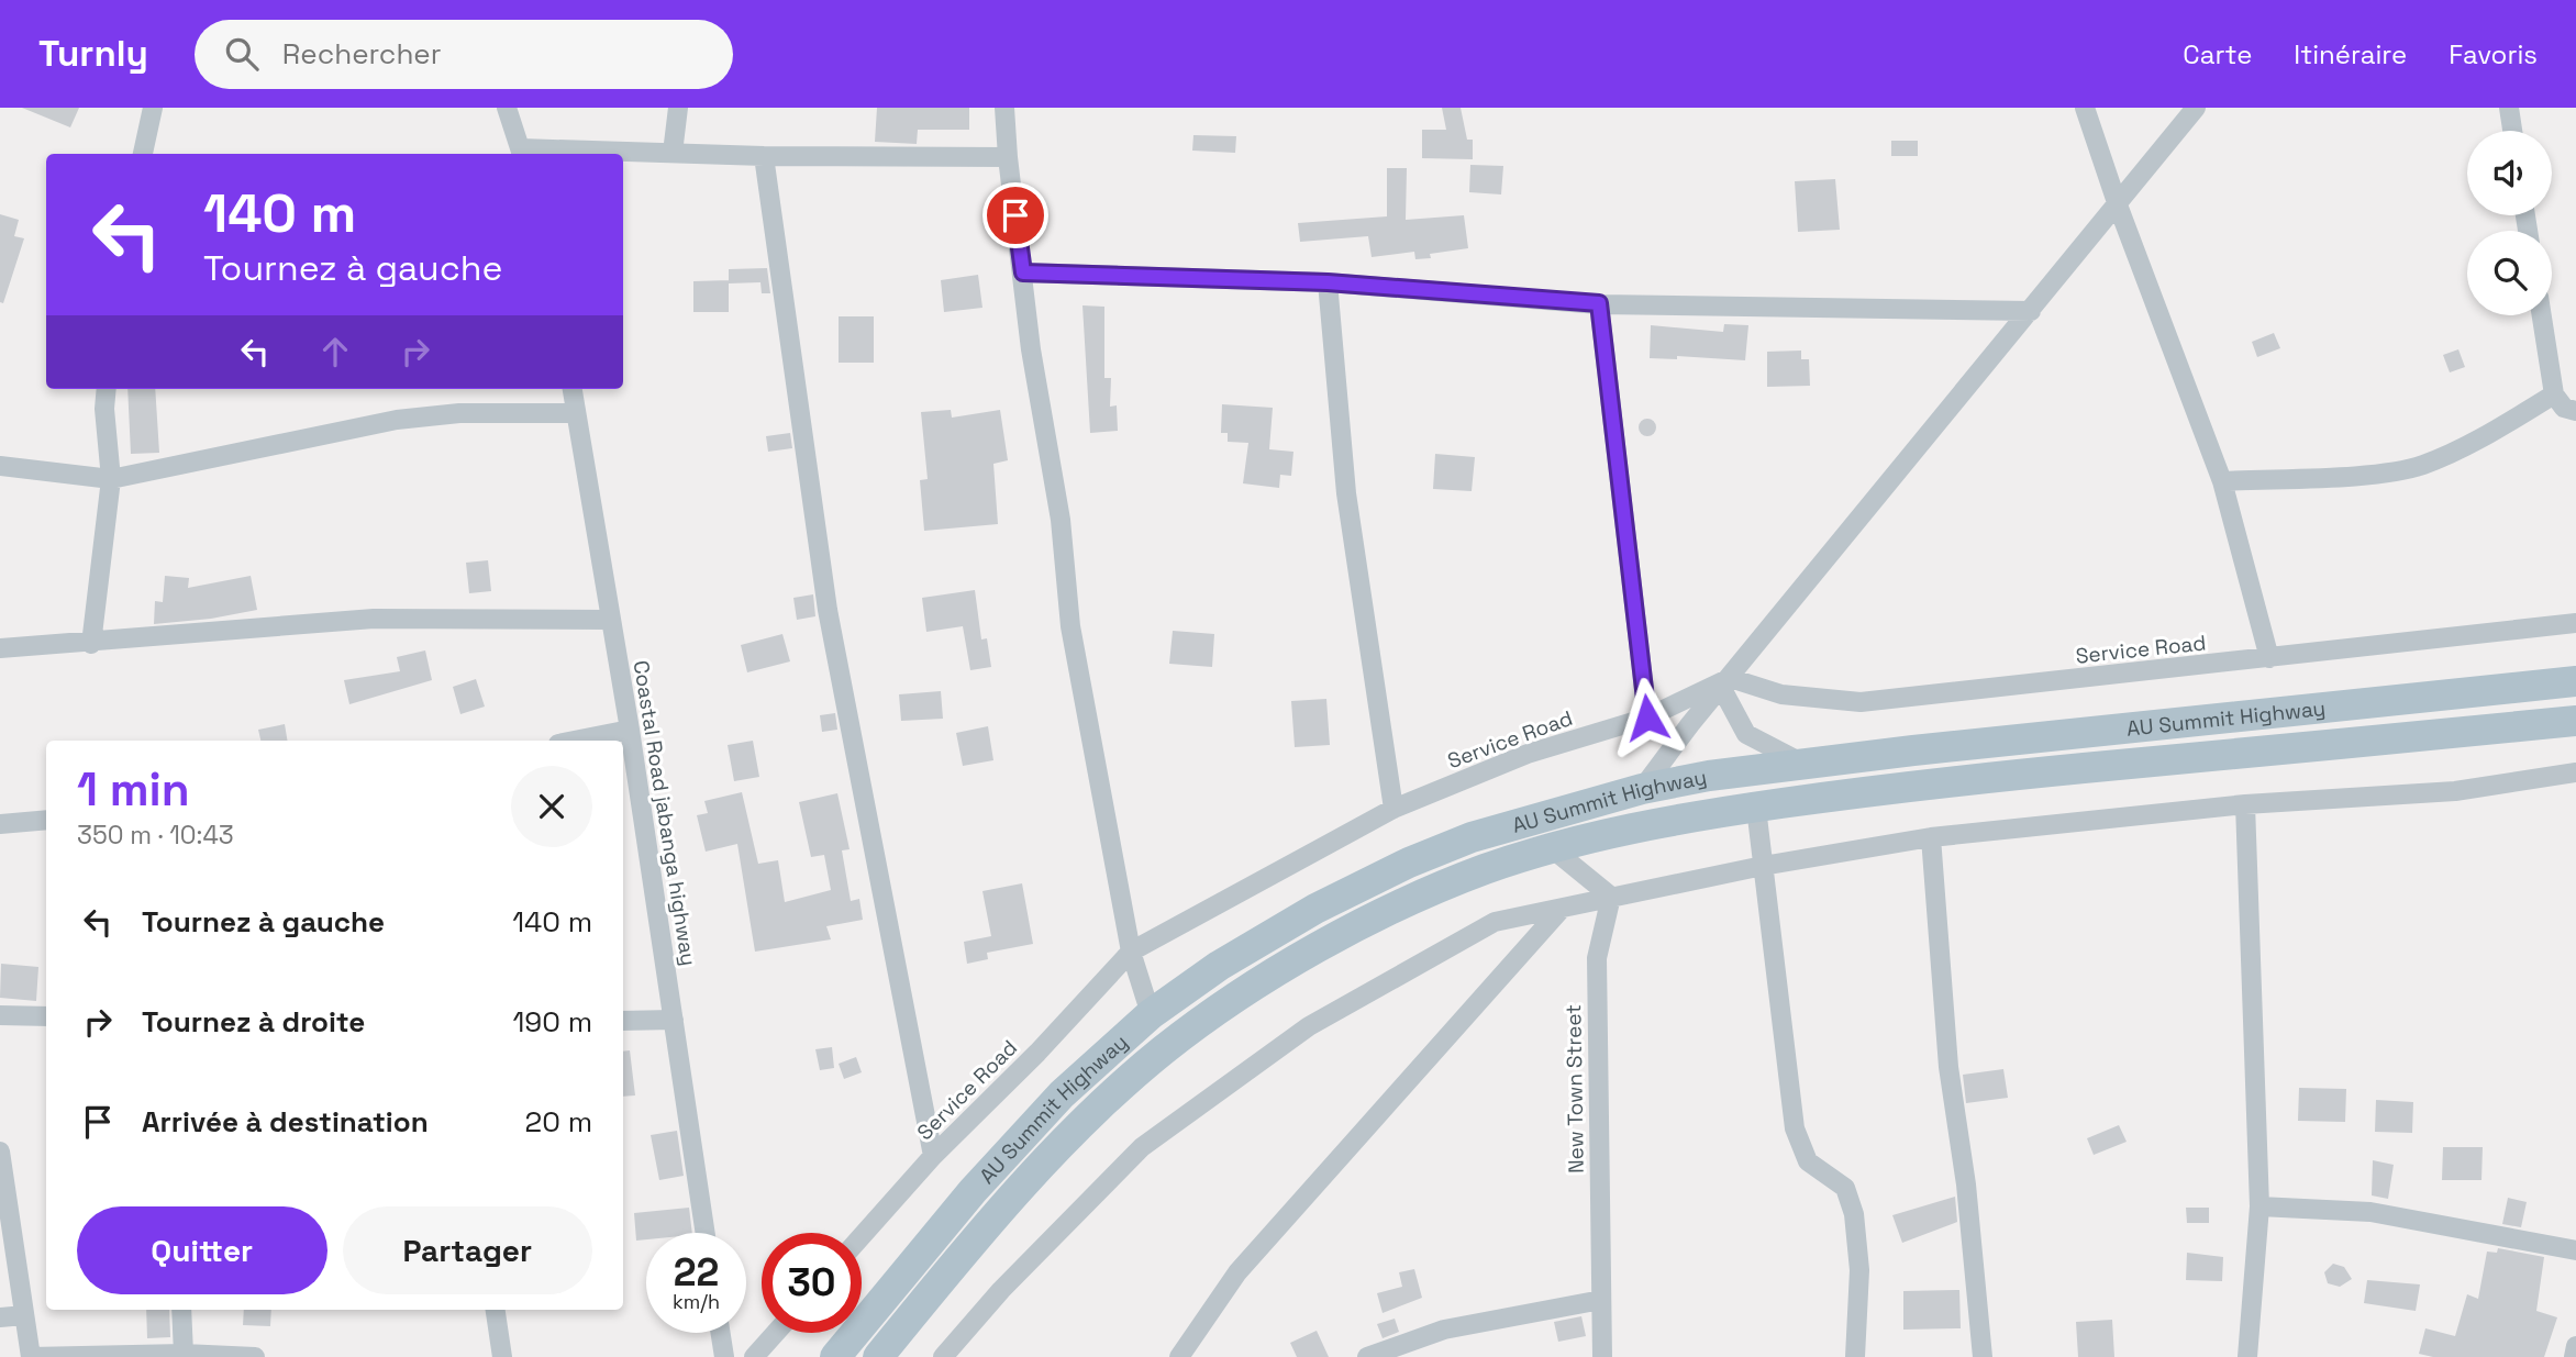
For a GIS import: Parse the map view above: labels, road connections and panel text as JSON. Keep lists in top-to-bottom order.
{
  "streets": {
    "main road": ["AU Summit Highway"],
    "street": ["Service Road", "Coastal Road jabanga highway", "New Town Street"]
  },
  "page": {
    "header": "Turnly",
    "search": "Rechercher",
    "nav": ["Carte", "Itinéraire", "Favoris"],
    "turn": ["140 m", "Tournez à gauche"],
    "heading": ["1 min", "350 m · 10:43"],
    "list": [
      {
        "name": "Tournez à gauche",
        "value": "140 m"
      },
      {
        "name": "Tournez à droite",
        "value": "190 m"
      },
      {
        "name": "Arrivée à destination",
        "value": "20 m"
      }
    ],
    "buttons": ["Quitter", "Partager"],
    "speed": "22 km/h",
    "limit": "30"
  }
}
